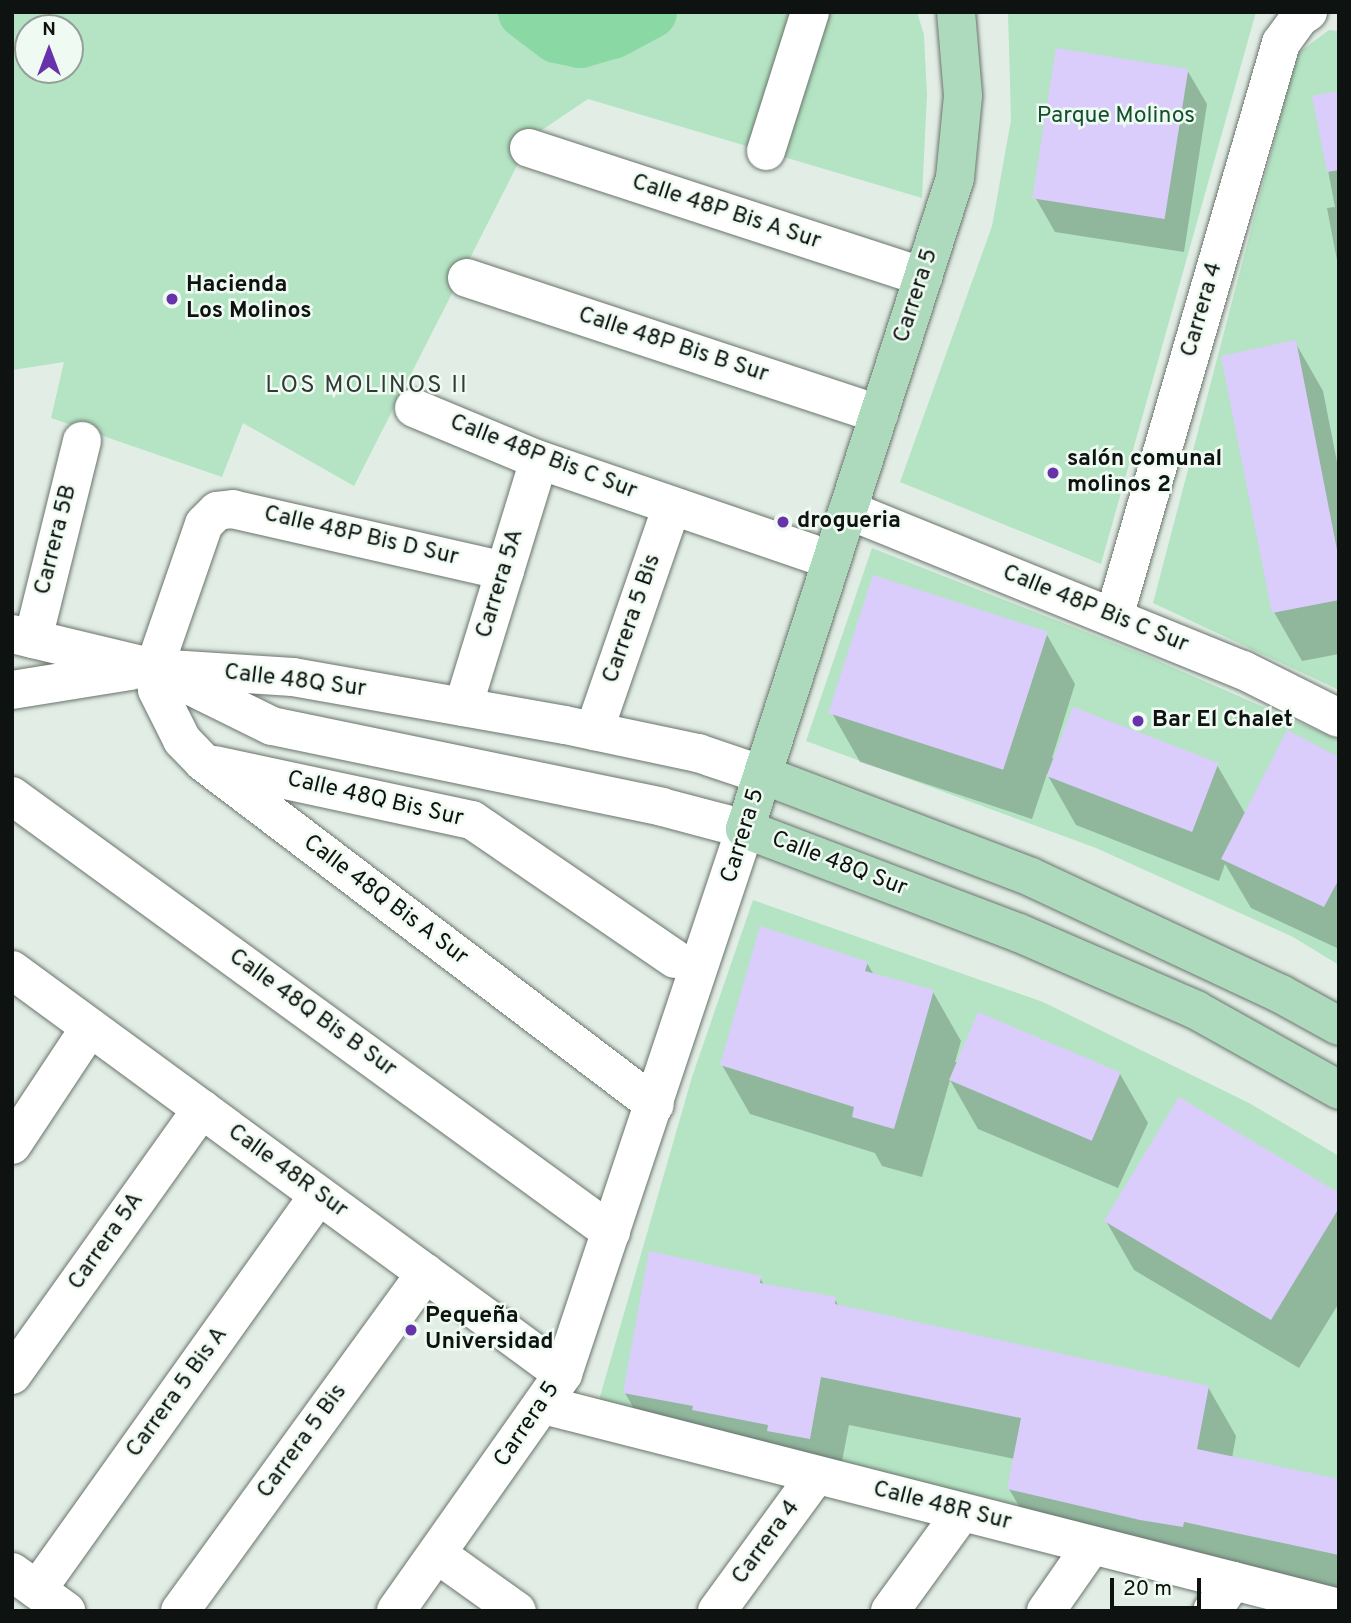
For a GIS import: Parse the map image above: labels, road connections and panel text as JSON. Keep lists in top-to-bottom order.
{
  "streets": {
    "main road": ["Carrera 5", "Calle 48Q Sur"],
    "street": [
      "Calle 48P Bis A Sur",
      "Carrera 4",
      "Calle 48P Bis B Sur",
      "Calle 48P Bis C Sur",
      "Calle 48P Bis D Sur",
      "Carrera 5B",
      "Carrera 5A",
      "Carrera 5 Bis",
      "Calle 48Q Bis Sur",
      "Calle 48Q Bis A Sur",
      "Calle 48Q Bis B Sur",
      "Calle 48R Sur",
      "Carrera 5 Bis A"
    ]
  },
  "crossings": [
    ["Calle 48P Bis A Sur", "Carrera 5"],
    ["Carrera 5", "Calle 48P Bis B Sur"],
    ["Carrera 5", "Calle 48P Bis C Sur"],
    ["Carrera 5", "Calle 48Q Sur"],
    ["Carrera 5", "Calle 48Q Bis A Sur"],
    ["Carrera 5", "Calle 48Q Bis B Sur"],
    ["Carrera 5", "Calle 48R Sur"],
    ["Carrera 4", "Calle 48P Bis C Sur"],
    ["Carrera 4", "Calle 48R Sur"],
    ["Calle 48P Bis C Sur", "Carrera 5A"],
    ["Calle 48P Bis C Sur", "Carrera 5 Bis"],
    ["Calle 48P Bis D Sur", "Carrera 5A"],
    ["Calle 48P Bis D Sur", "Calle 48Q Sur"],
    ["Calle 48P Bis D Sur", "Calle 48Q Bis A Sur"],
    ["Carrera 5B", "Calle 48Q Sur"],
    ["Carrera 5A", "Calle 48Q Sur"],
    ["Carrera 5A", "Calle 48R Sur"],
    ["Carrera 5 Bis", "Calle 48Q Sur"],
    ["Carrera 5 Bis", "Calle 48R Sur"],
    ["Calle 48Q Sur", "Calle 48Q Bis A Sur"],
    ["Calle 48Q Bis Sur", "Calle 48Q Bis A Sur"],
    ["Calle 48R Sur", "Carrera 5 Bis A"]
  ],
  "districts": ["LOS MOLINOS II"],
  "parks": ["Parque Molinos"],
  "places": [
    "Hacienda Los Molinos",
    "salón comunal molinos 2",
    "drogueria",
    "Bar El Chalet",
    "Pequeña Universidad"
  ],
  "scale_bar": "20 m",
  "north": "top"
}
